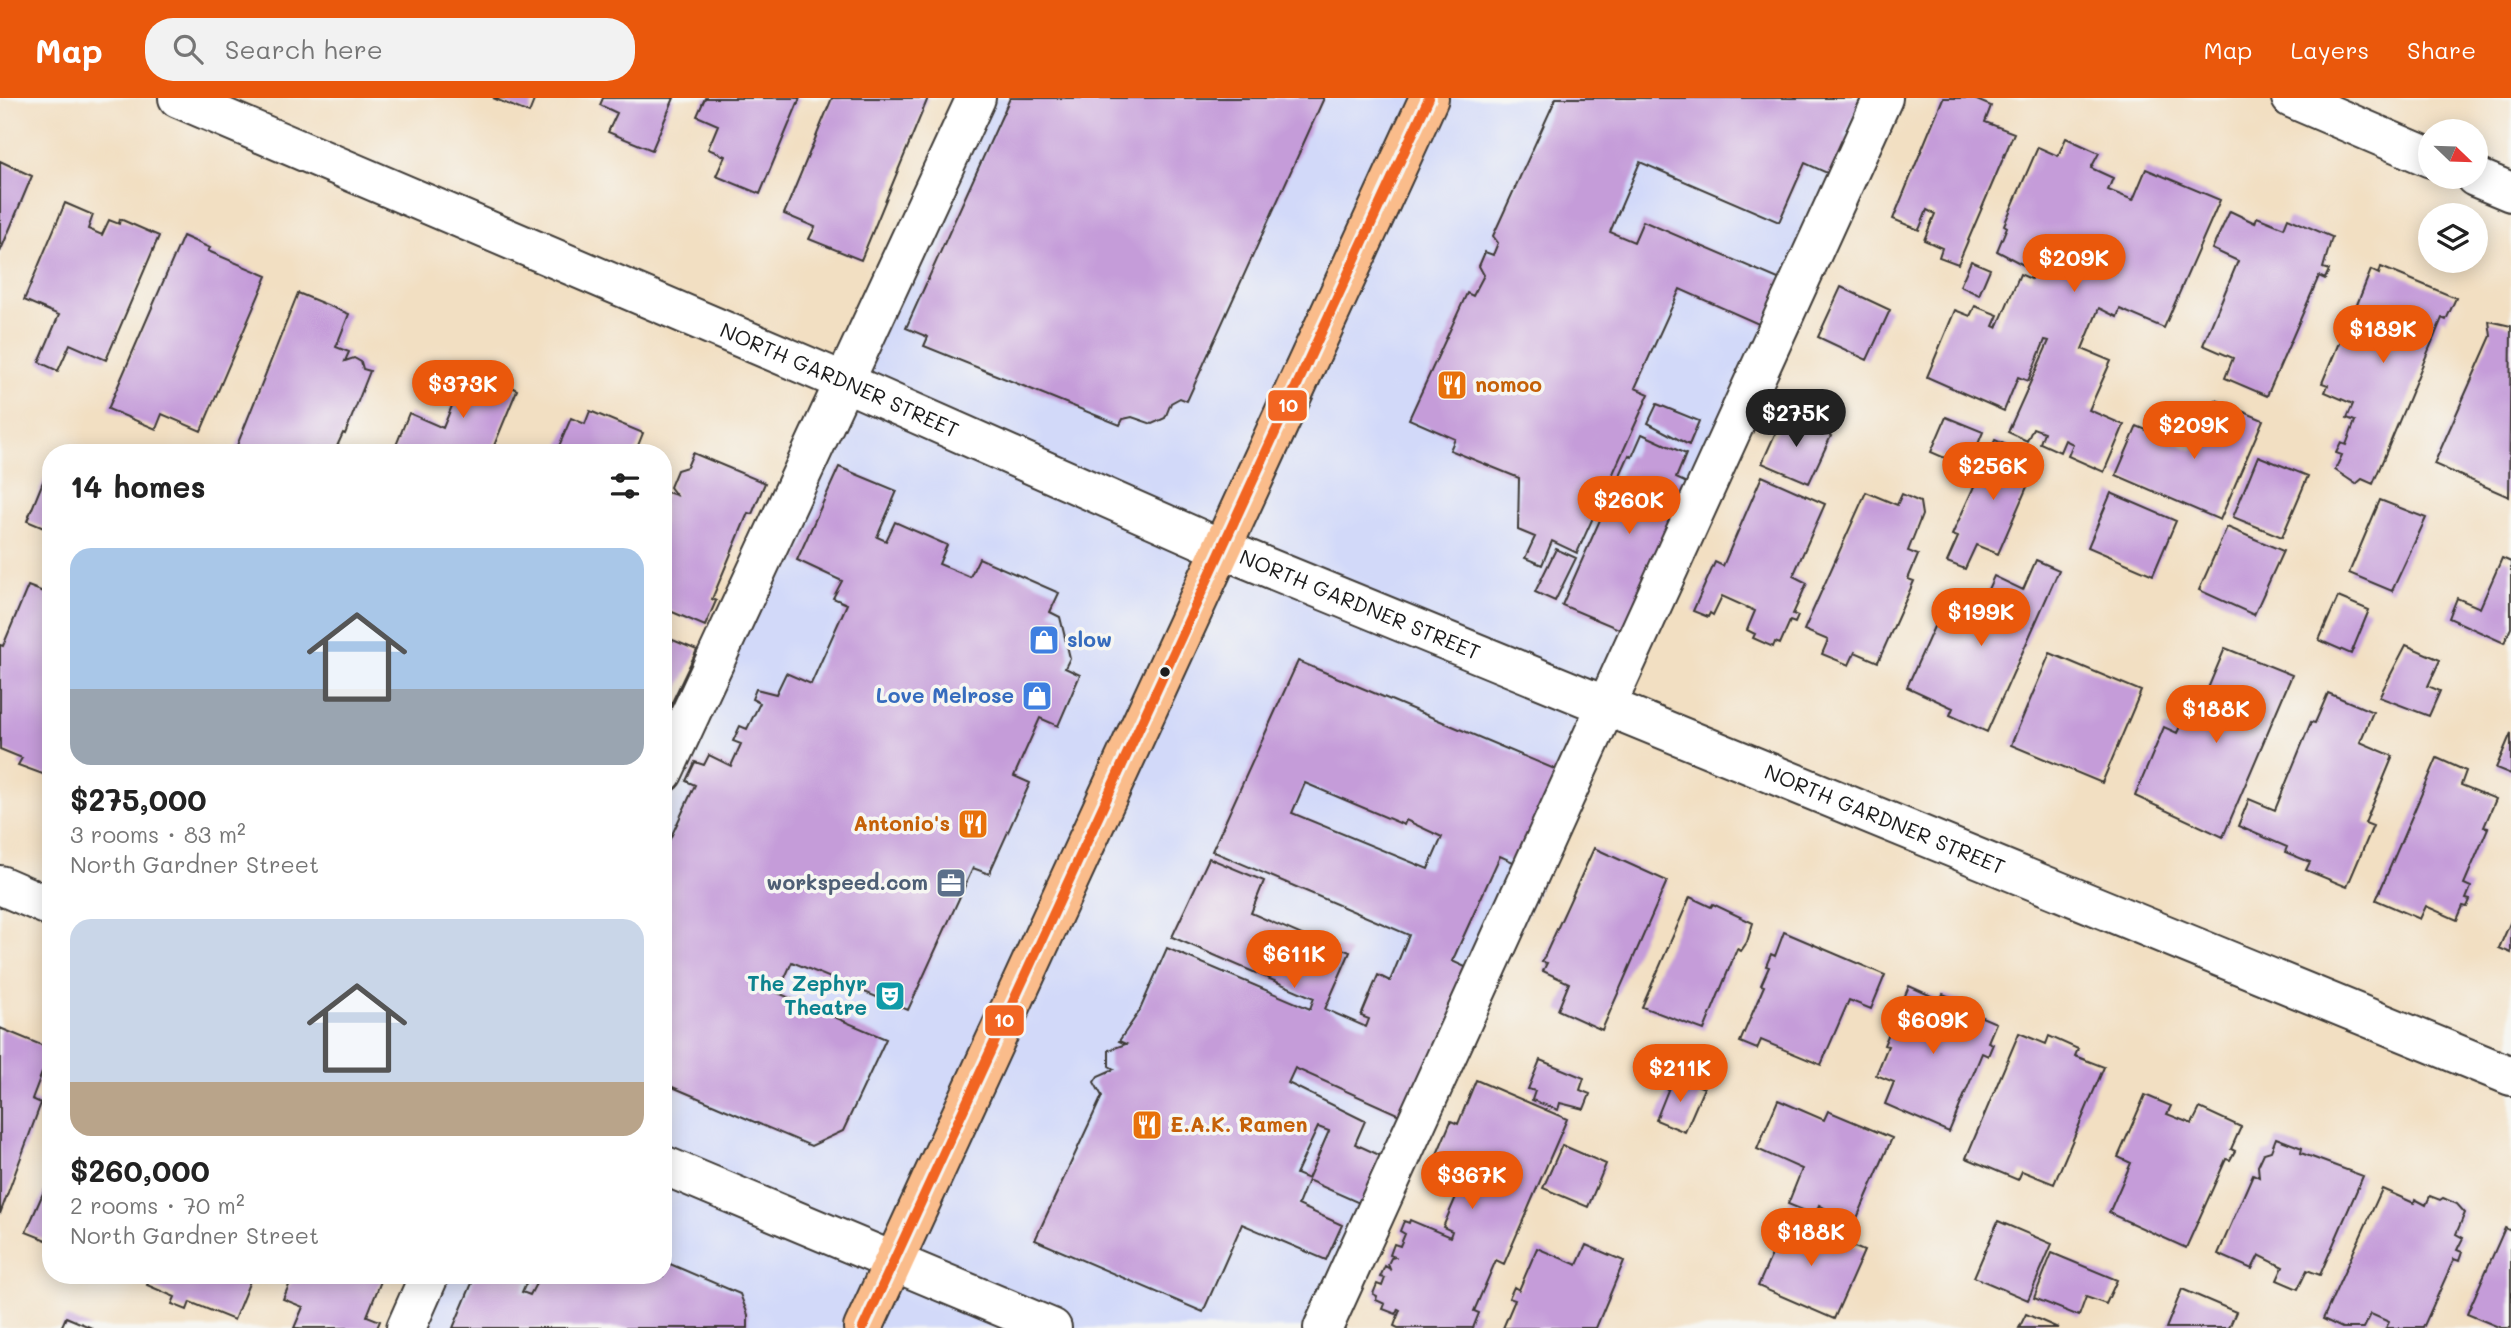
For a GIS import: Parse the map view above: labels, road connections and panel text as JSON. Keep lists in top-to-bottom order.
{
  "streets": {
    "street": ["NORTH GARDNER STREET"]
  },
  "places": {
    "restaurant": ["nomoo", "Antonio's", "E.A.K. Ramen"],
    "shop": ["slow", "Love Melrose"],
    "office": ["workspeed.com"],
    "theatre": ["The Zephyr Theatre"]
  },
  "lines": ["transit line 10"],
  "north": "bottom right",
  "page": {
    "header": "Map",
    "search": "Search here",
    "nav": ["Map", "Layers", "Share"],
    "price": [
      "$209K",
      "$189K",
      "$373K",
      "$275K",
      "$209K",
      "$256K",
      "$260K",
      "$199K",
      "$188K",
      "$611K",
      "$609K",
      "$211K",
      "$367K",
      "$188K"
    ],
    "heading": "14 homes",
    "list": [
      {
        "name": "$275,000",
        "note": "3 rooms · 83 m² · North Gardner Street"
      },
      {
        "name": "$260,000",
        "note": "2 rooms · 70 m² · North Gardner Street"
      }
    ]
  }
}
